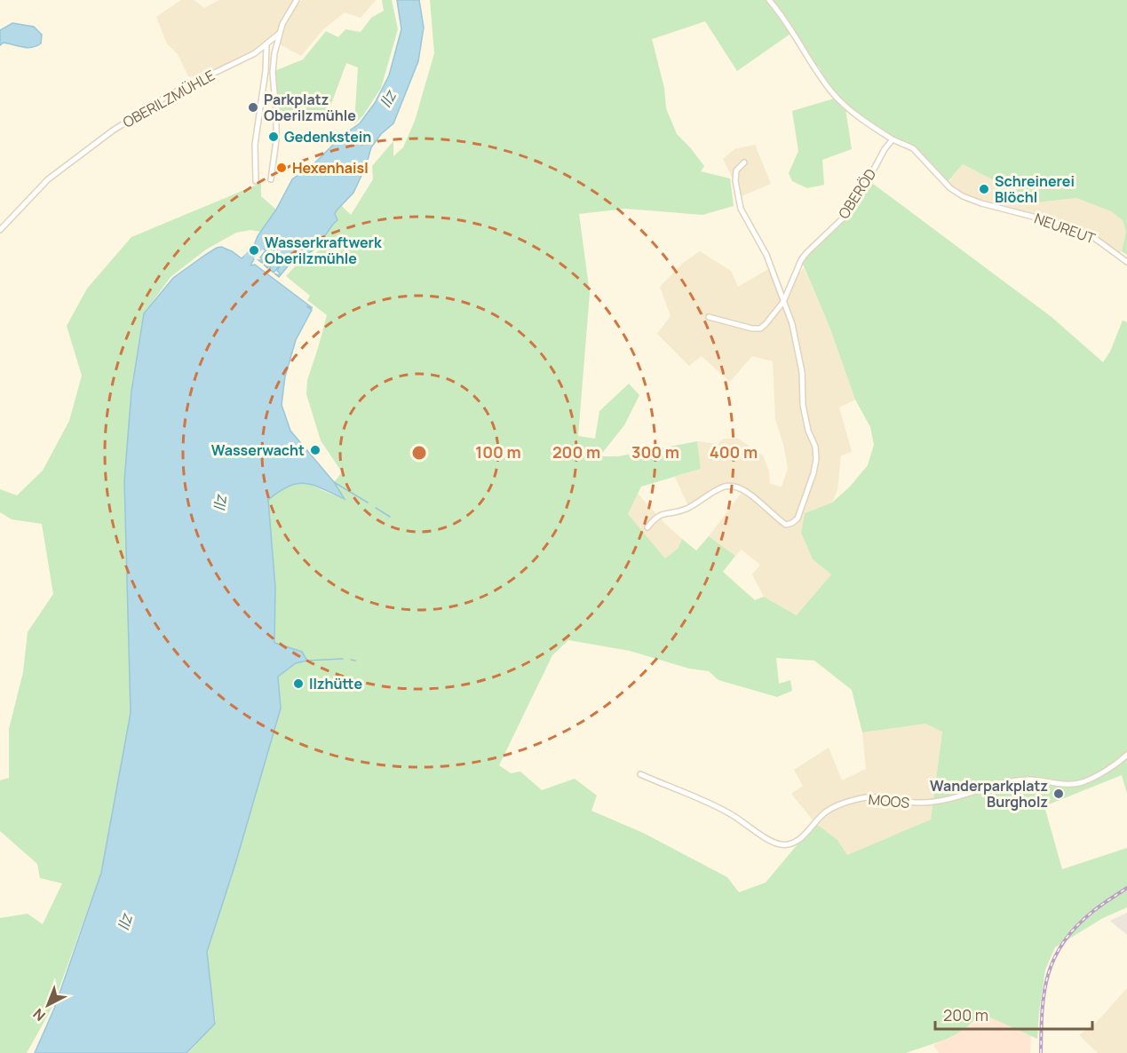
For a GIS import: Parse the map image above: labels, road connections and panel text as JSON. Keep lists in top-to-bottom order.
{
  "streets": {
    "street": [
      "OBERILZMÜHLE",
      "OBERÖD",
      "NEUREUT",
      "MOOS"
    ]
  },
  "crossings": [
    ["OBERÖD", "NEUREUT"]
  ],
  "water": ["Ilz"],
  "places": [
    "Parkplatz Oberilzmühle",
    "Gedenkstein",
    "Hexenhaisl",
    "Schreinerei Blöchl",
    "Wasserkraftwerk Oberilzmühle",
    "Wasserwacht",
    "Ilzhütte",
    "Wanderparkplatz Burgholz"
  ],
  "scale_bar": "200 m",
  "north": "bottom left",
  "rings": [
    "100 m",
    "200 m",
    "300 m",
    "400 m"
  ]
}
